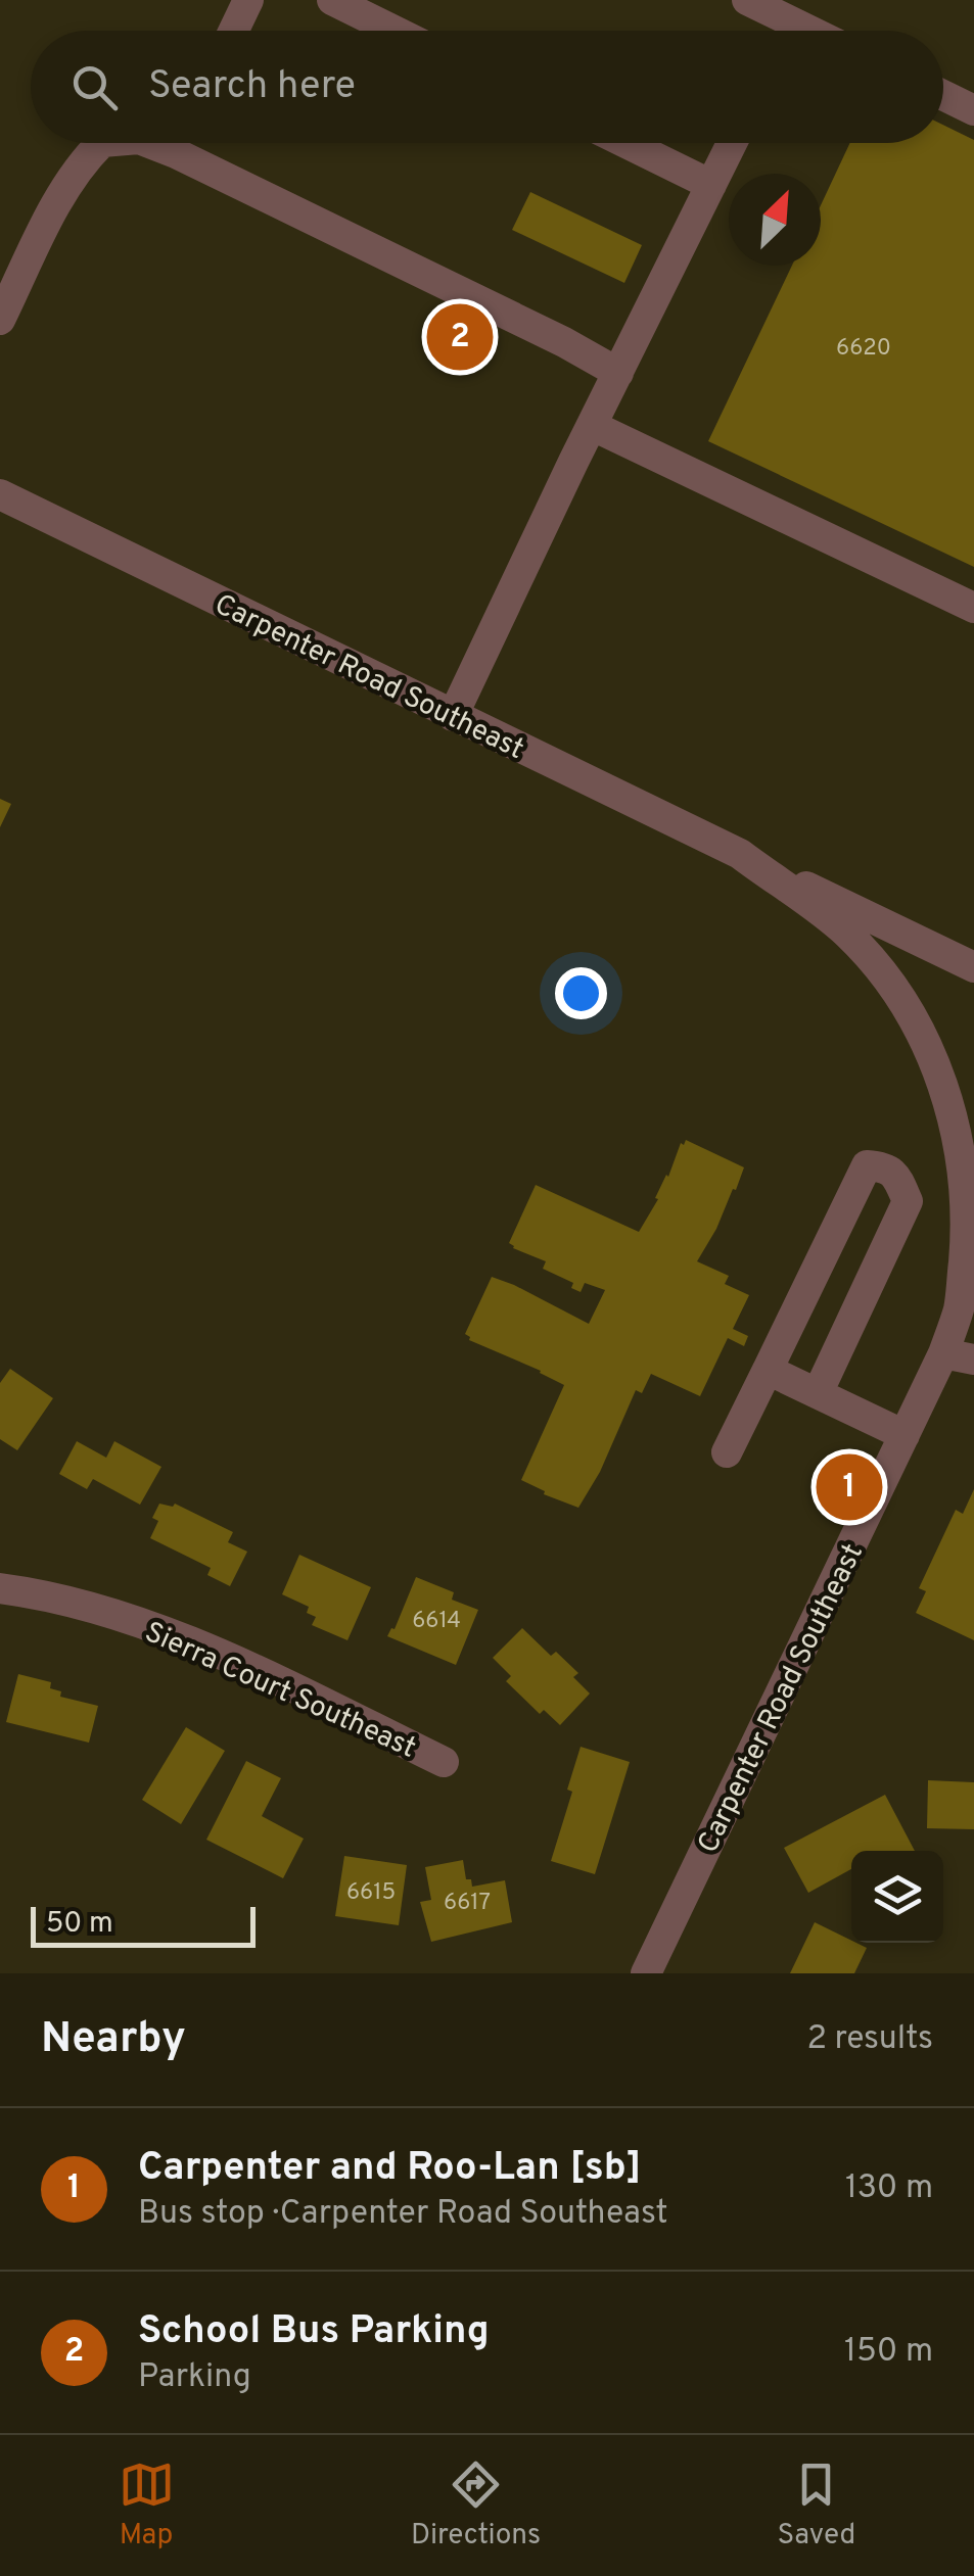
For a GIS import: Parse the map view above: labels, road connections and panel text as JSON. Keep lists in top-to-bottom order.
{
  "streets": {
    "street": ["Carpenter Road Southeast", "Sierra Court Southeast"]
  },
  "house_numbers": [
    "6620",
    "6614",
    "6615",
    "6617"
  ],
  "scale_bar": "50 m",
  "north": "top right",
  "page": {
    "search": "Search here",
    "pins": ["2", "1"],
    "scale": "50 m",
    "heading": ["Nearby", "2 results"],
    "list": [
      {
        "mark": "1",
        "name": "Carpenter and Roo-Lan [sb]",
        "note": "Bus stop · Carpenter Road Southeast",
        "value": "130 m"
      },
      {
        "mark": "2",
        "name": "School Bus Parking",
        "note": "Parking",
        "value": "150 m"
      }
    ],
    "nav": ["Map", "Directions", "Saved"]
  }
}
